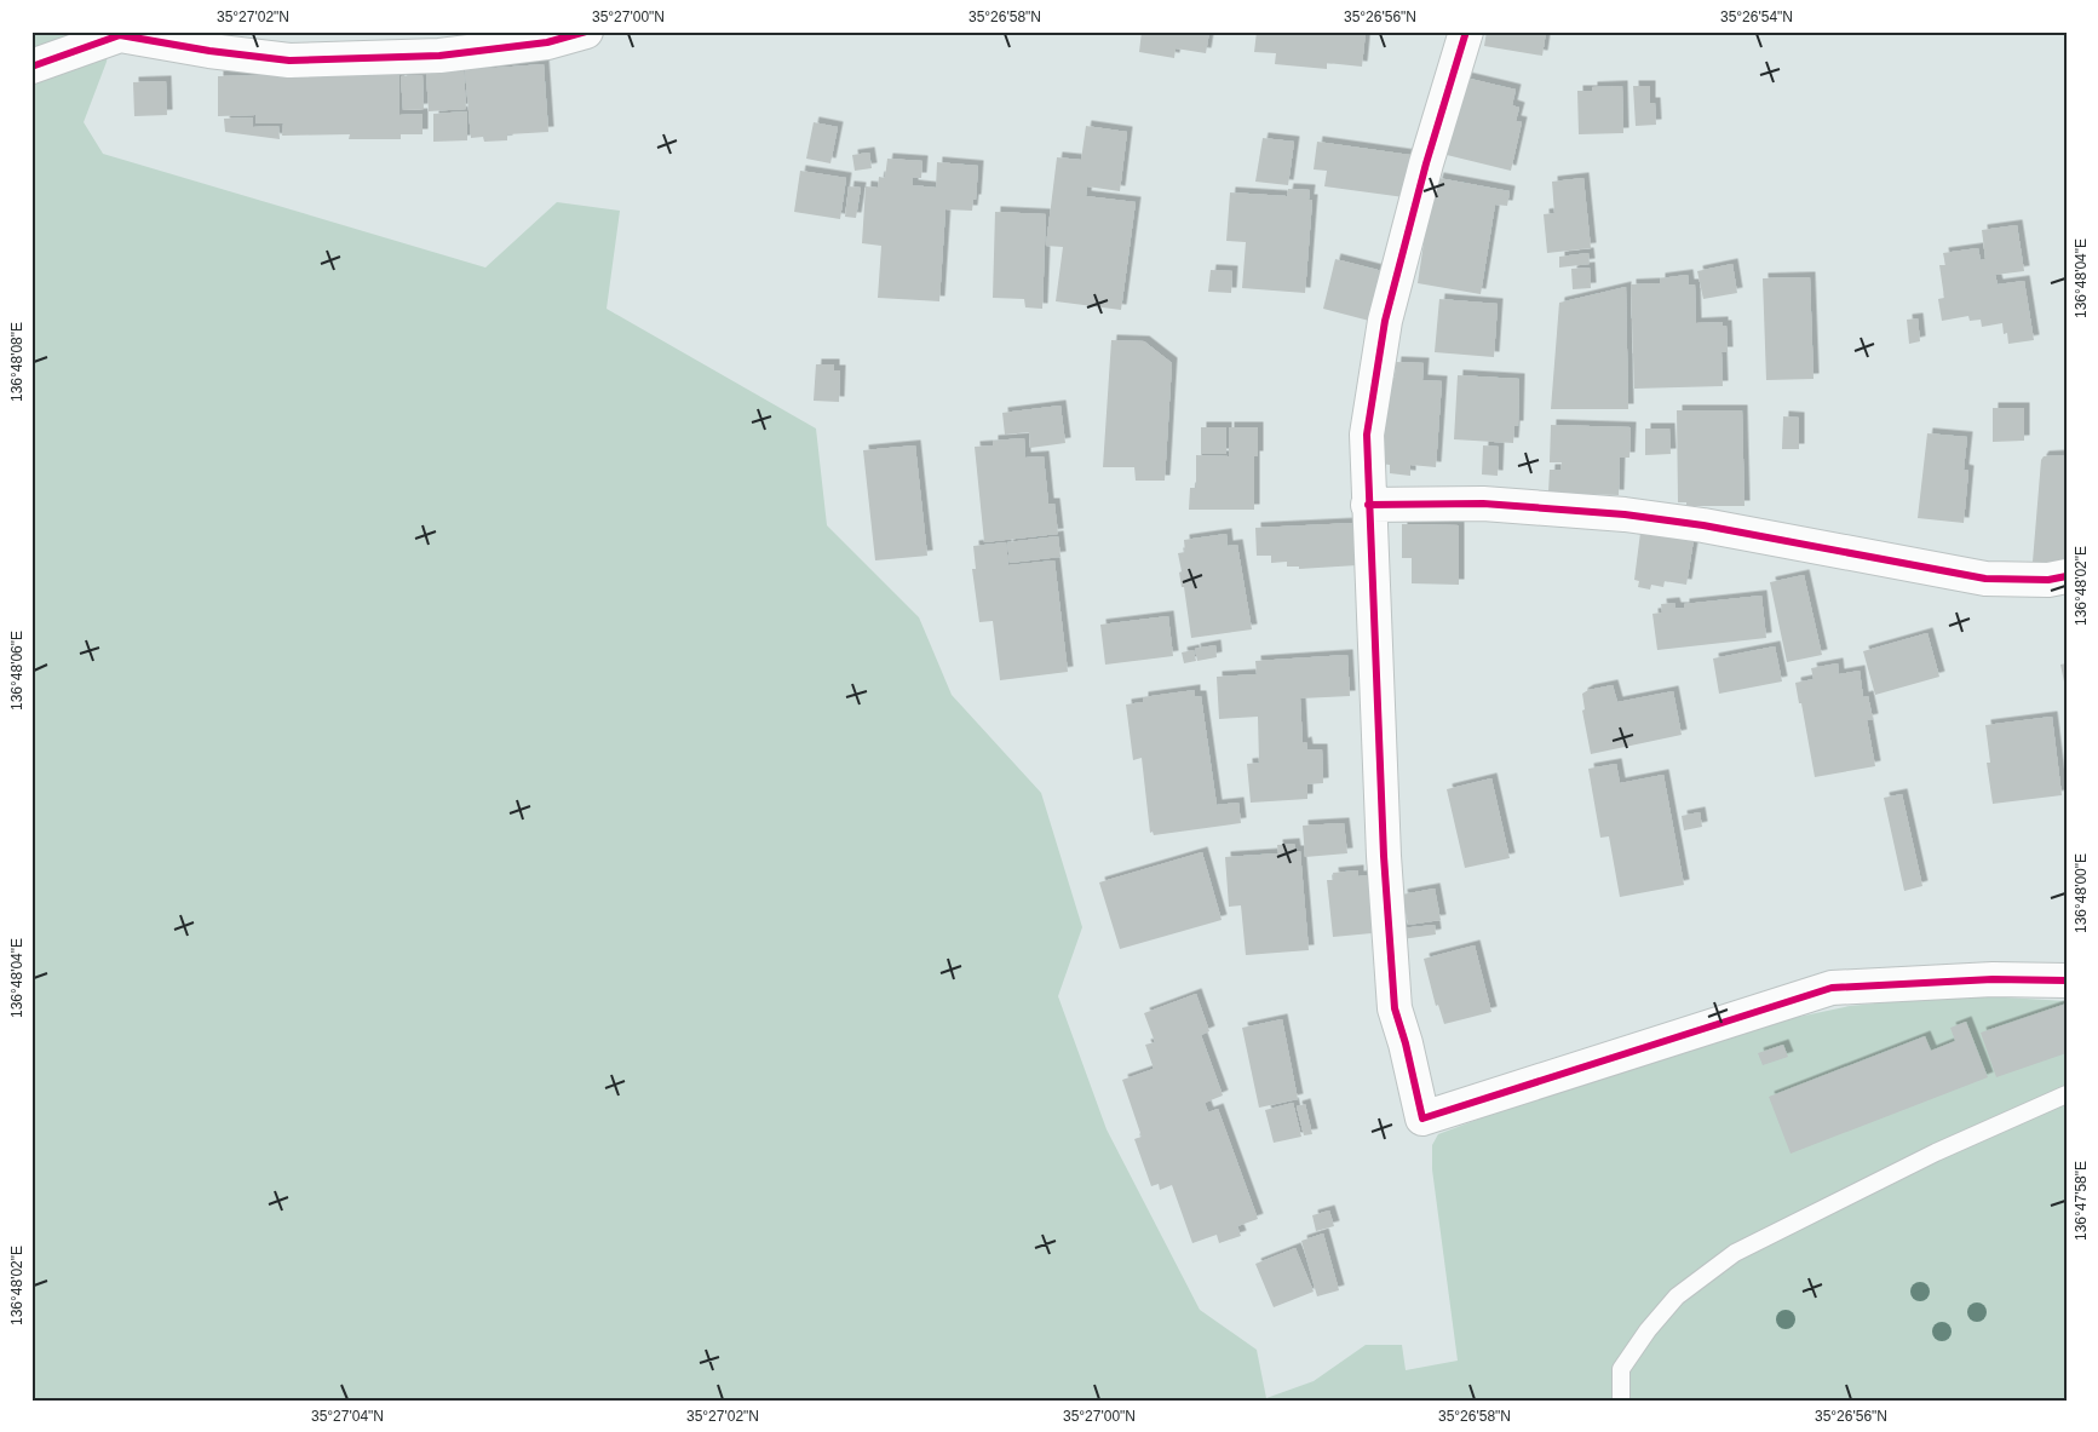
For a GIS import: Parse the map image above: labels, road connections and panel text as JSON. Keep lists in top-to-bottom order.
{
  "coordinates": [
    "35°27'02\"N",
    "35°27'00\"N",
    "35°26'58\"N",
    "35°26'56\"N",
    "35°26'54\"N",
    "136°48'04\"E",
    "136°48'08\"E",
    "136°48'02\"E",
    "136°48'06\"E",
    "136°48'00\"E",
    "136°47'58\"E",
    "35°27'04\"N"
  ]
}
